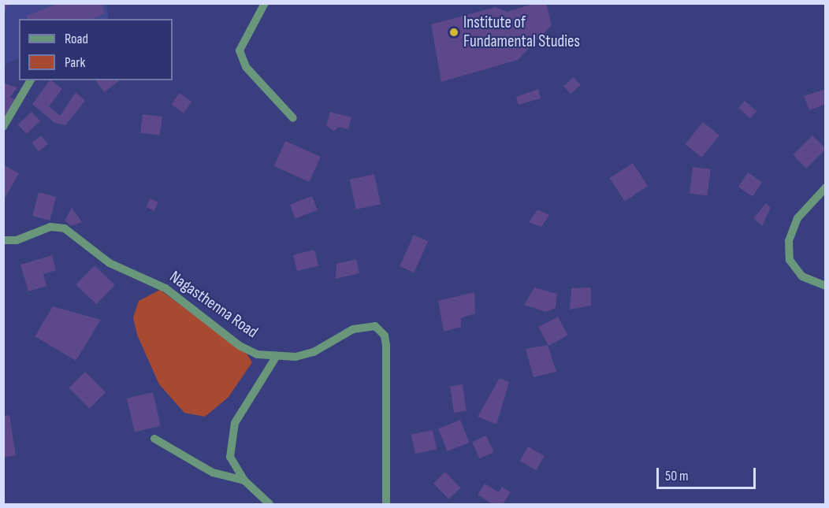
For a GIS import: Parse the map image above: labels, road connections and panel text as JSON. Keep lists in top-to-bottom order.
{
  "streets": {
    "street": ["Nagasthenna Road"]
  },
  "places": ["Institute of Fundamental Studies"],
  "legend": ["Road", "Park"],
  "scale_bar": "50 m"
}
